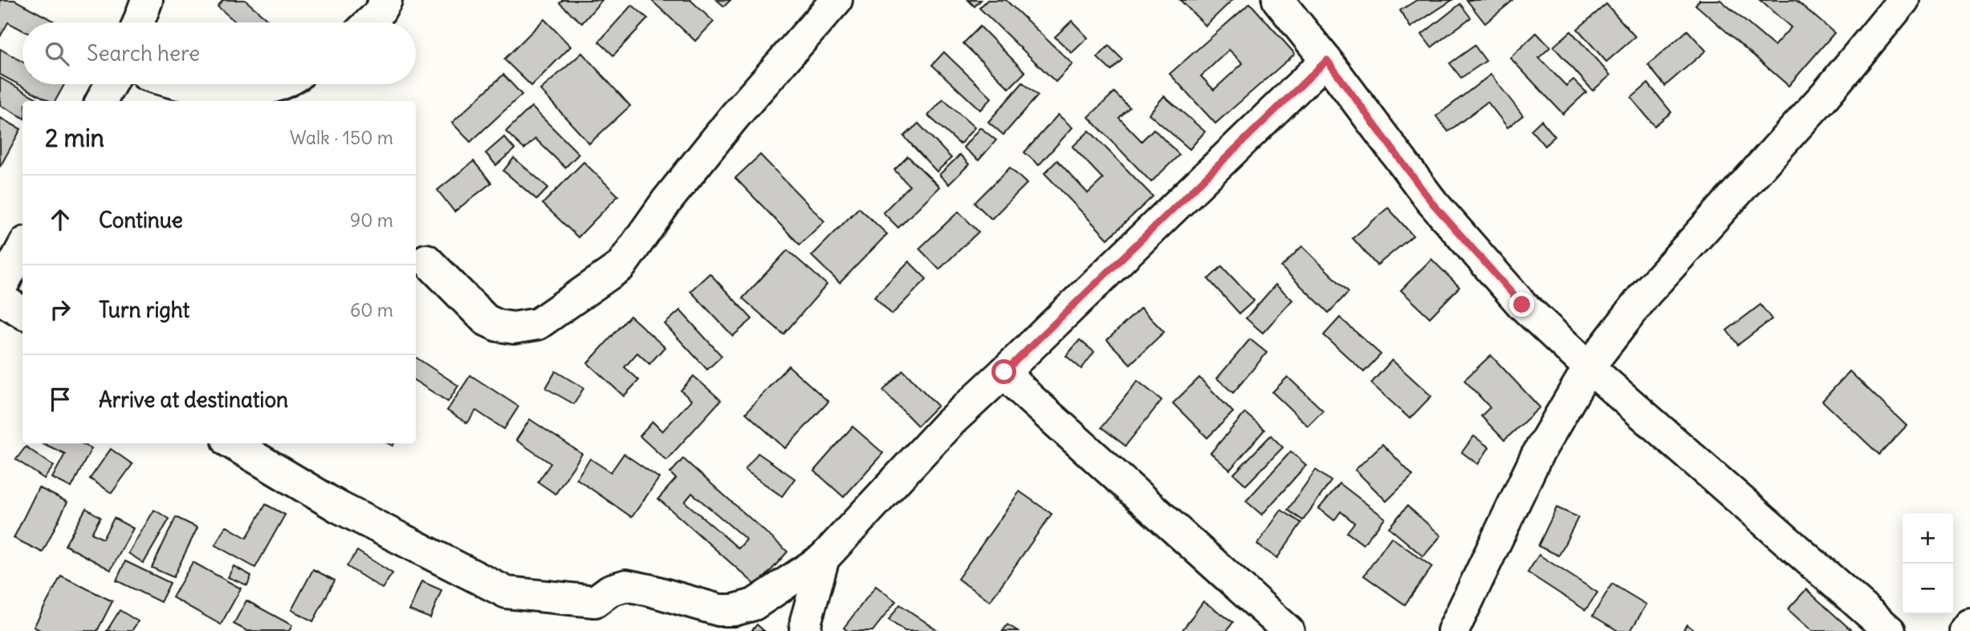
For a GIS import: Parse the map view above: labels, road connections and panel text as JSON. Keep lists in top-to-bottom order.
{
  "page": {
    "search": "Search here",
    "heading": ["2 min", "Walk · 150 m"],
    "list": [
      ["Continue", "90 m"],
      ["Turn right", "60 m"],
      "Arrive at destination"
    ],
    "map_buttons": ["+", "−"]
  }
}
